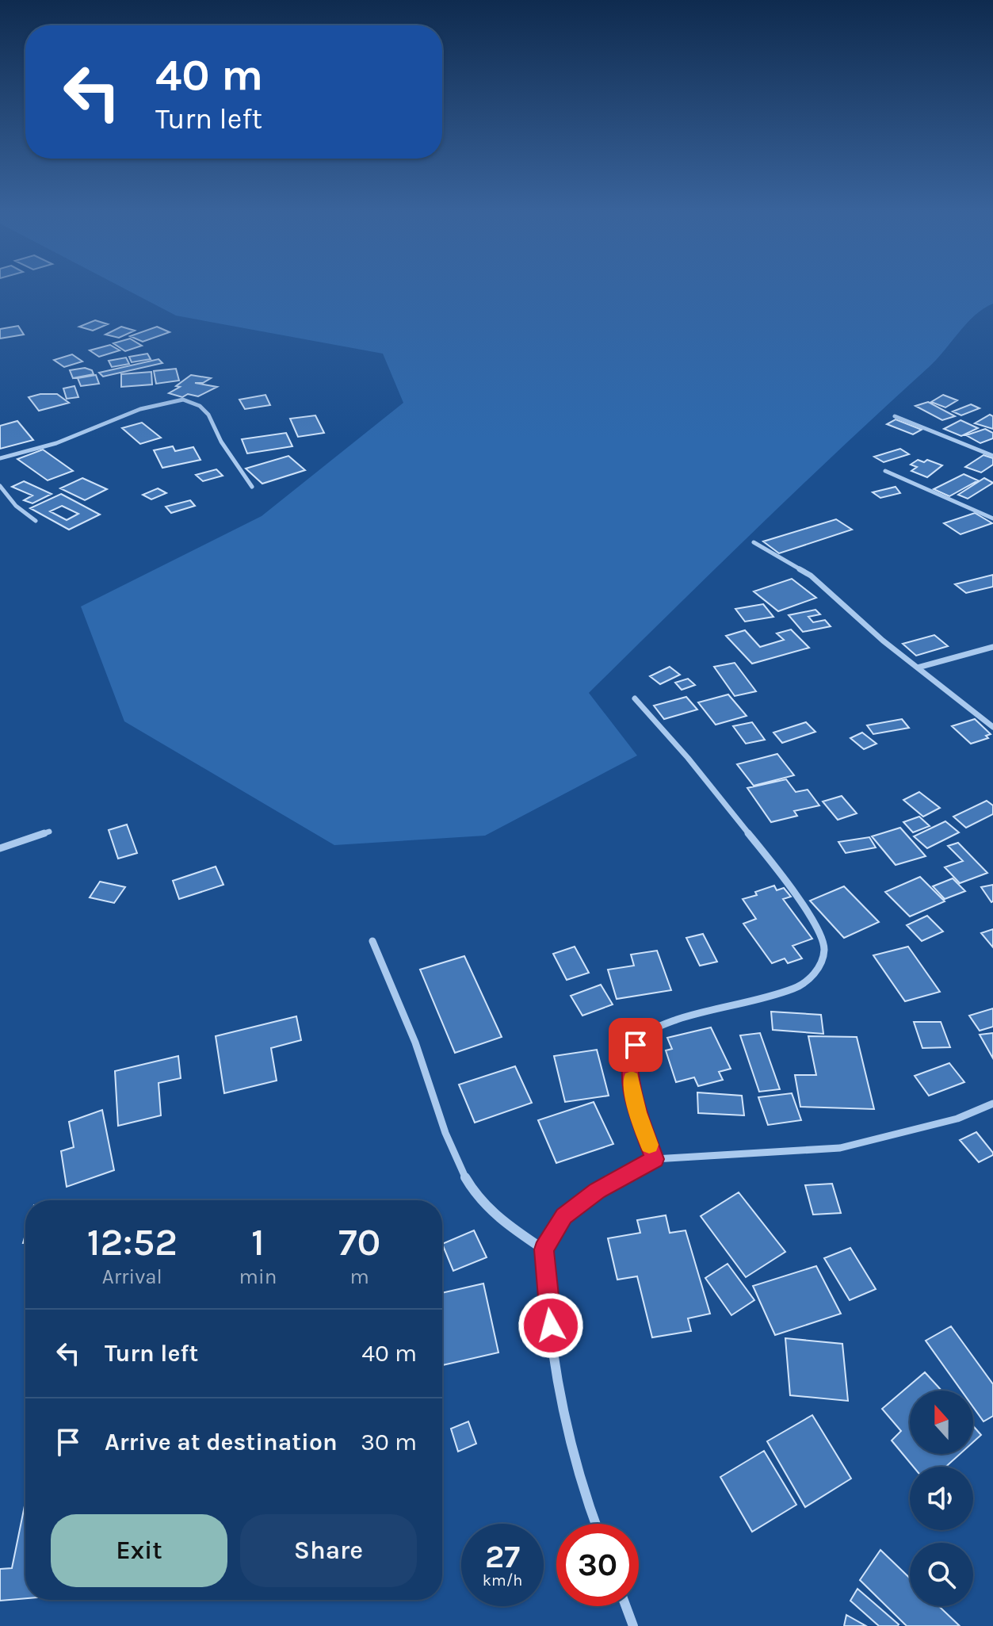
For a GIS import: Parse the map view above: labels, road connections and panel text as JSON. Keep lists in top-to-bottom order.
{
  "north": "top",
  "page": {
    "turn": ["40 m", "Turn left"],
    "eta": [
      "12:52",
      "Arrival",
      "1",
      "min",
      "70",
      "m"
    ],
    "list": [
      {
        "name": "Turn left",
        "value": "40 m"
      },
      {
        "name": "Arrive at destination",
        "value": "30 m"
      }
    ],
    "buttons": ["Exit", "Share"],
    "speed": "27 km/h",
    "limit": "30"
  }
}
